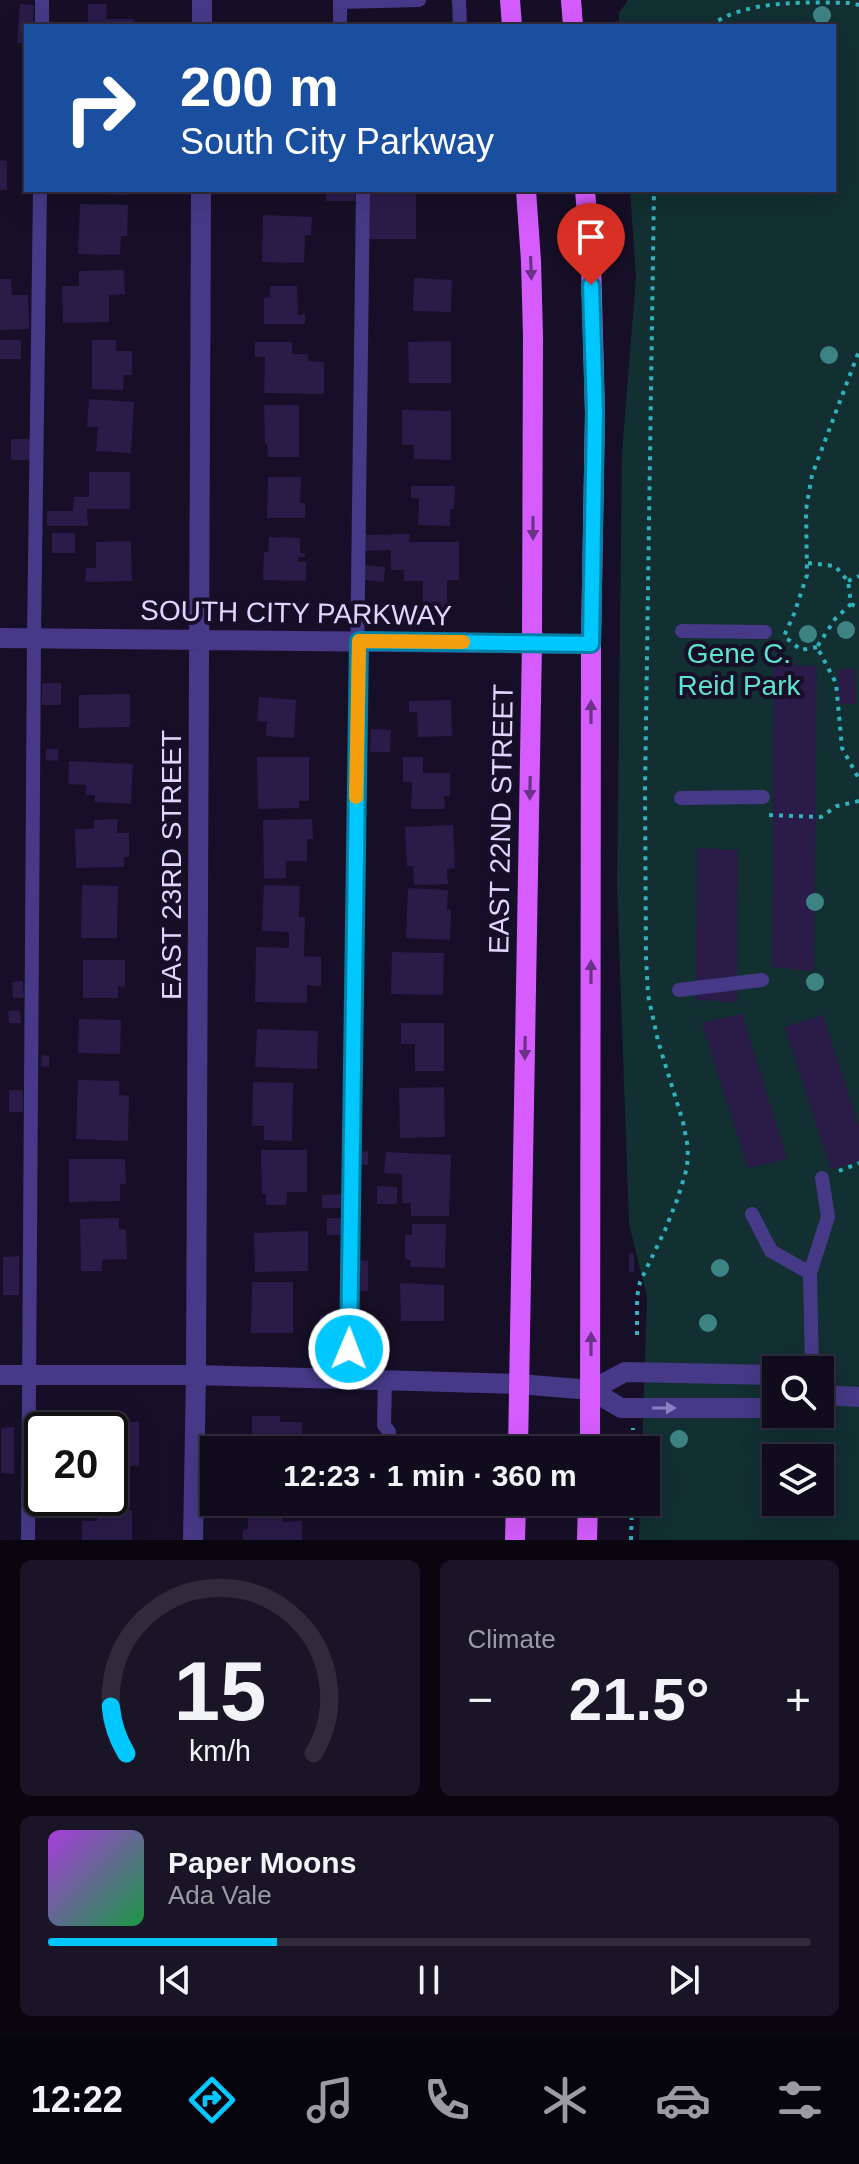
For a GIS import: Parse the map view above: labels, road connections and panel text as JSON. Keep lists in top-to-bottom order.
{
  "streets": {
    "main road": ["EAST 22ND STREET"],
    "street": ["SOUTH CITY PARKWAY", "EAST 23RD STREET"]
  },
  "crossings": [
    ["SOUTH CITY PARKWAY", "EAST 22ND STREET"],
    ["SOUTH CITY PARKWAY", "EAST 23RD STREET"]
  ],
  "parks": ["Gene C. Reid Park"],
  "page": {
    "turn": ["200 m", "South City Parkway"],
    "limit": "20",
    "trip": "12:23 · 1 min · 360 m",
    "tile": "Climate",
    "heat": ["−", "21.5°", "+"],
    "song": ["Paper Moons", "Ada Vale"],
    "tabs": "12:22",
    "gauge": ["15", "km/h"]
  }
}
